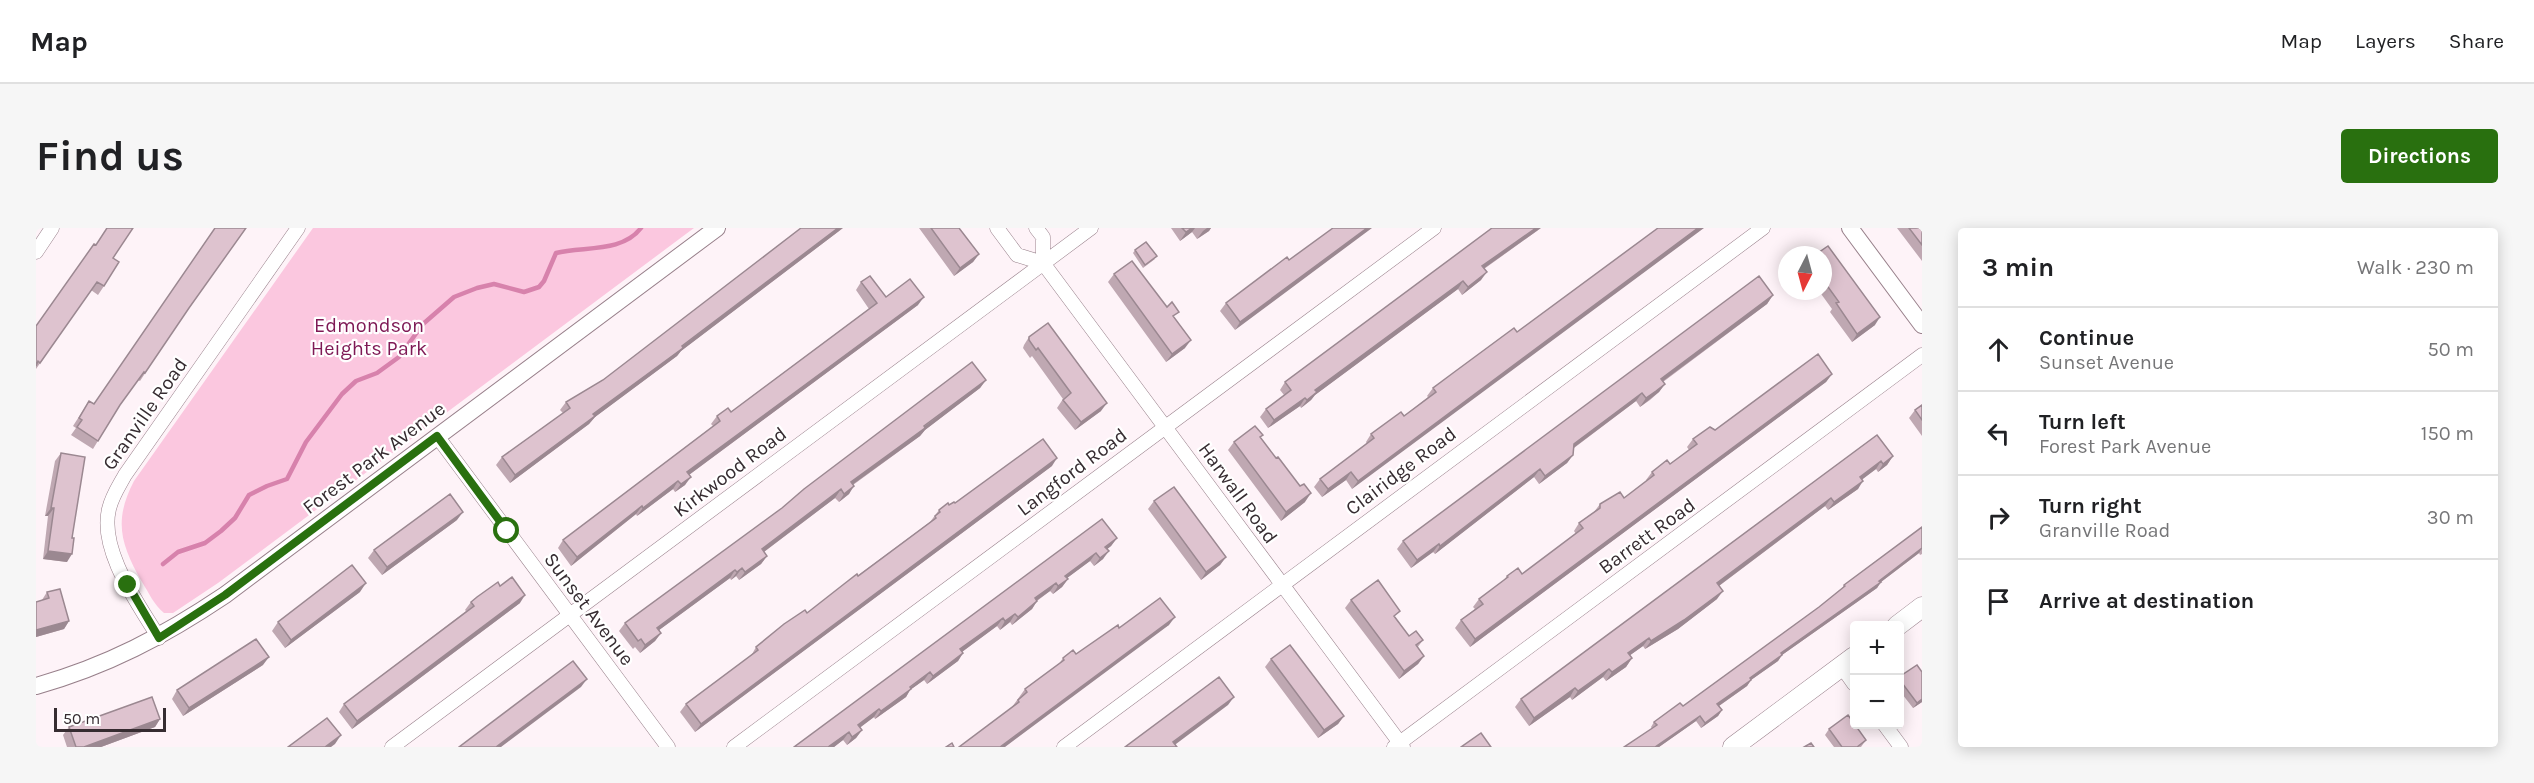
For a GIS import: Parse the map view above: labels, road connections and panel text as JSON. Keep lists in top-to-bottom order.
{
  "streets": {
    "street": [
      "Granville Road",
      "Forest Park Avenue",
      "Clairidge Road",
      "Kirkwood Road",
      "Langford Road",
      "Harwall Road",
      "Barrett Road",
      "Sunset Avenue"
    ]
  },
  "crossings": [
    ["Granville Road", "Forest Park Avenue"],
    ["Forest Park Avenue", "Sunset Avenue"],
    ["Clairidge Road", "Harwall Road"],
    ["Kirkwood Road", "Harwall Road"],
    ["Kirkwood Road", "Sunset Avenue"],
    ["Langford Road", "Harwall Road"],
    ["Harwall Road", "Barrett Road"]
  ],
  "parks": ["Edmondson Heights Park"],
  "scale_bar": "50 m",
  "north": "bottom",
  "page": {
    "header": "Map",
    "nav": ["Map", "Layers", "Share"],
    "buttons": "Directions",
    "title": "Find us",
    "heading": ["3 min", "Walk · 230 m"],
    "list": [
      ["Continue", "Sunset Avenue", "50 m"],
      ["Turn left", "Forest Park Avenue", "150 m"],
      ["Turn right", "Granville Road", "30 m"],
      "Arrive at destination"
    ],
    "map_buttons": ["+", "−"],
    "scale": "50 m"
  }
}
